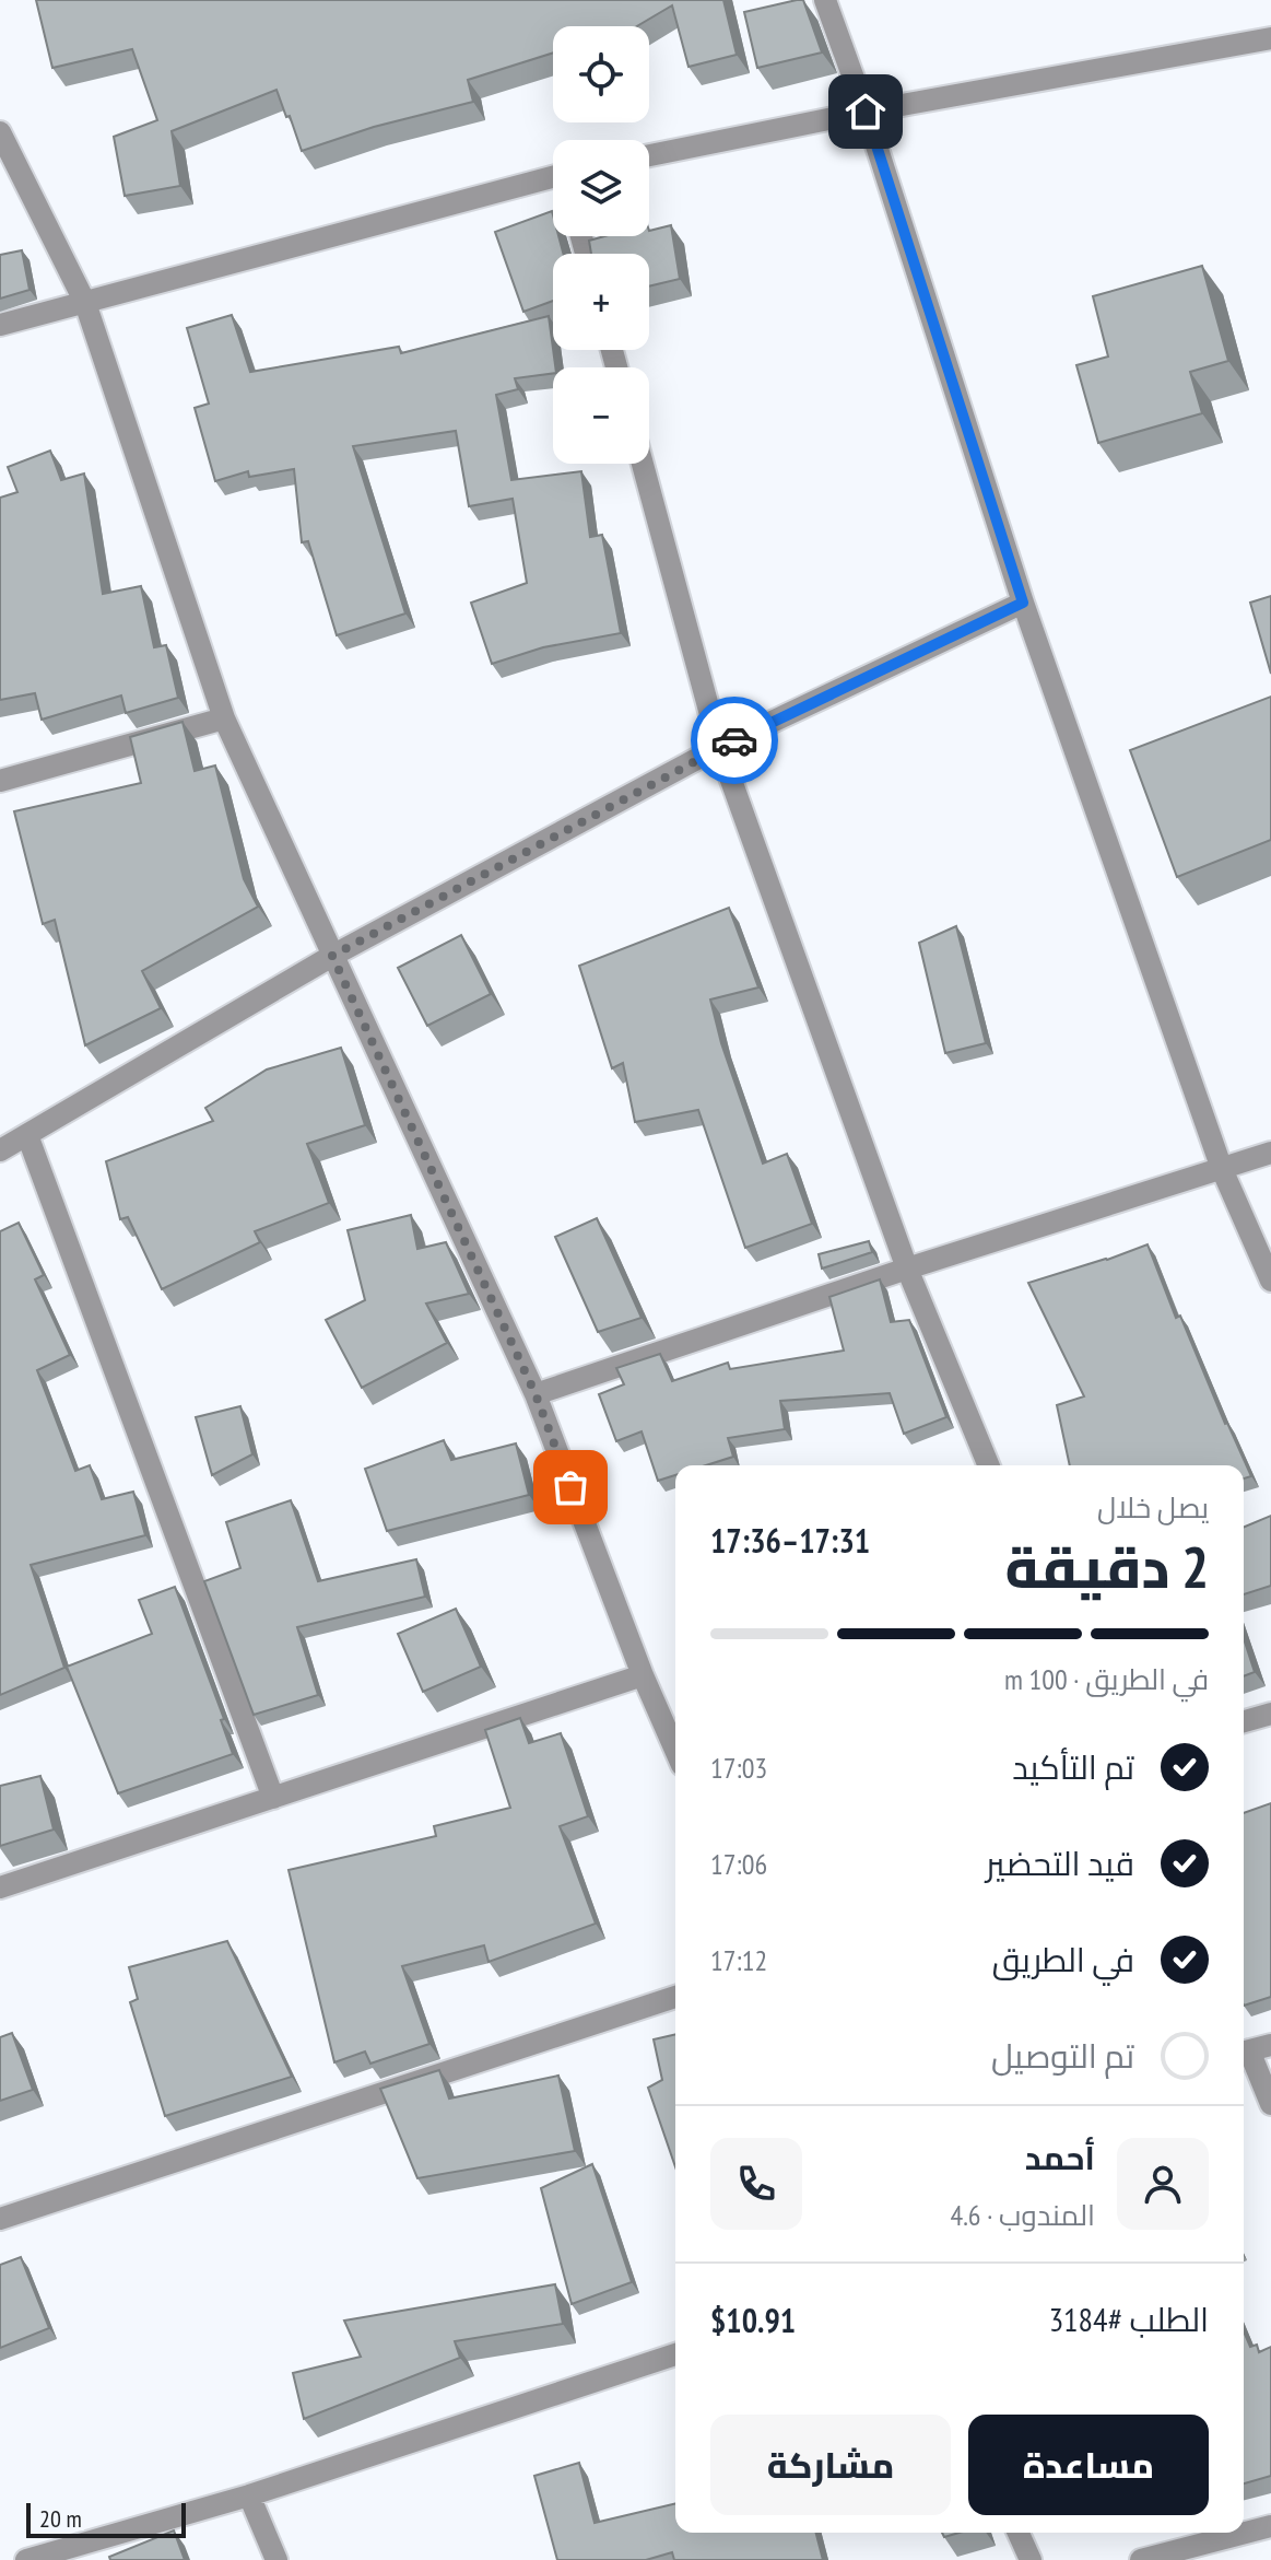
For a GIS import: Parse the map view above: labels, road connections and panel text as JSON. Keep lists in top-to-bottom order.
{
  "scale_bar": "20 m",
  "page": {
    "map_buttons": ["+", "−"],
    "heading": ["2 دقيقة", "يصل خلال", "17:31–17:36"],
    "panel": [
      "أحمد",
      "المندوب · 4.6",
      "الطلب #3184",
      "$10.91"
    ],
    "bar": "في الطريق · 100 m",
    "list": [
      ["تم التأكيد", "17:03"],
      ["قيد التحضير", "17:06"],
      ["في الطريق", "17:12"],
      "تم التوصيل"
    ],
    "buttons": ["مساعدة", "مشاركة"],
    "scale": "20 m"
  }
}
